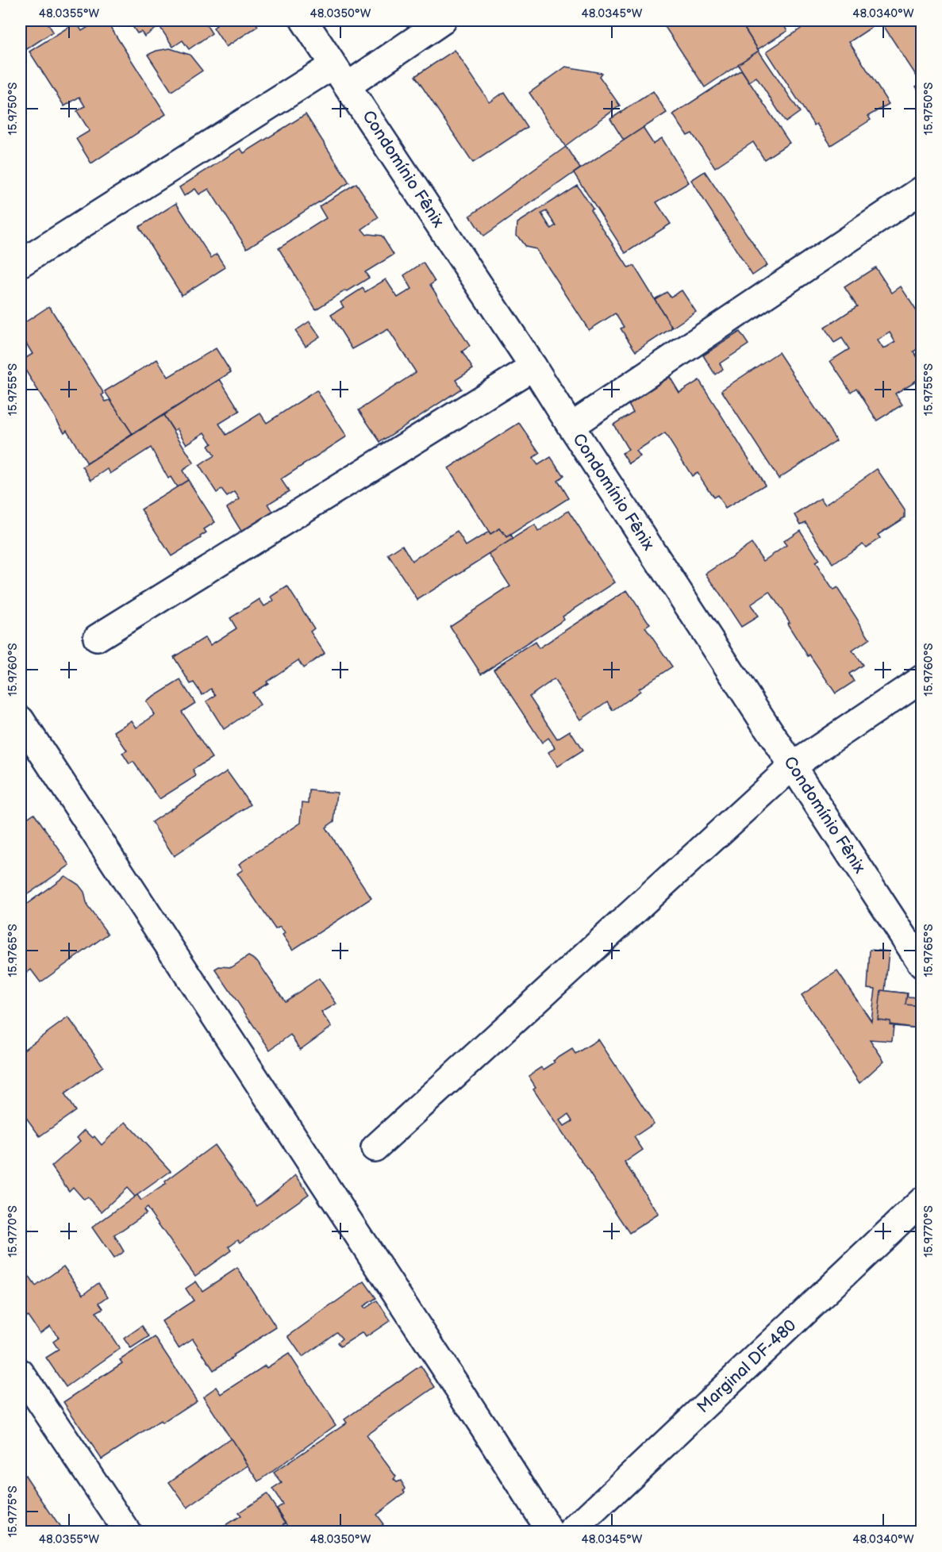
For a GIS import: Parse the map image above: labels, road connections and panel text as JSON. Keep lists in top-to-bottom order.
{
  "streets": {
    "street": ["Condomínio Fênix", "Marginal DF-480"]
  },
  "coordinates": [
    "48.0355°W",
    "48.0350°W",
    "48.0345°W",
    "48.0340°W",
    "15.9750°S",
    "15.9755°S",
    "15.9760°S",
    "15.9765°S",
    "15.9770°S",
    "15.9775°S"
  ]
}
